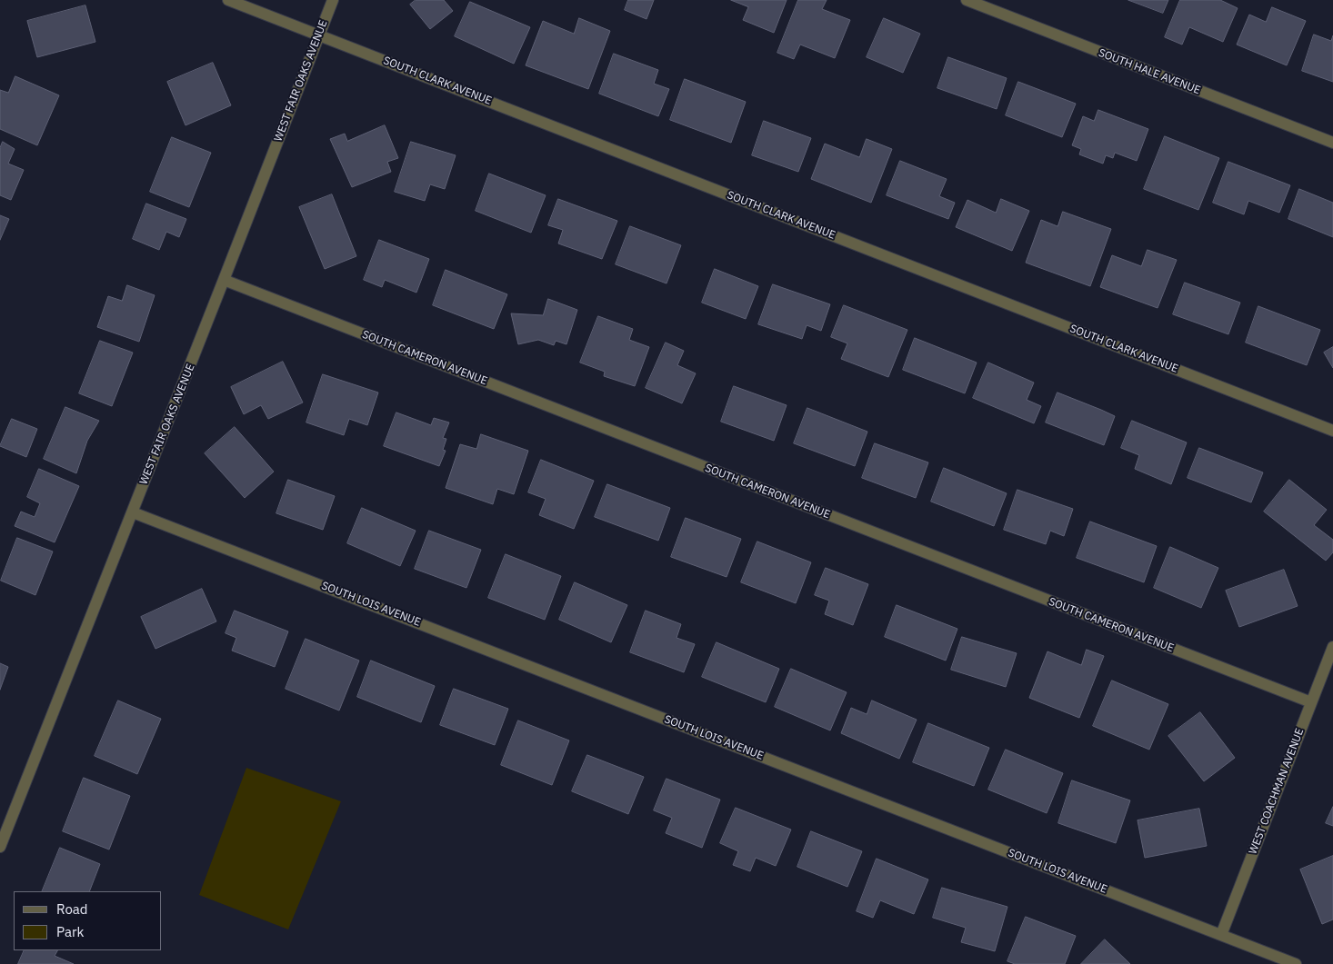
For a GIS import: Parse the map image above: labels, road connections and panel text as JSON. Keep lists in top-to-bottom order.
{
  "streets": {
    "street": [
      "SOUTH HALE AVENUE",
      "WEST FAIR OAKS AVENUE",
      "SOUTH CLARK AVENUE",
      "SOUTH CAMERON AVENUE",
      "SOUTH LOIS AVENUE",
      "WEST COACHMAN AVENUE"
    ]
  },
  "crossings": [
    ["WEST FAIR OAKS AVENUE", "SOUTH CLARK AVENUE"],
    ["WEST FAIR OAKS AVENUE", "SOUTH CAMERON AVENUE"],
    ["WEST FAIR OAKS AVENUE", "SOUTH LOIS AVENUE"],
    ["SOUTH CAMERON AVENUE", "WEST COACHMAN AVENUE"],
    ["SOUTH LOIS AVENUE", "WEST COACHMAN AVENUE"]
  ],
  "legend": ["Road", "Park"]
}
